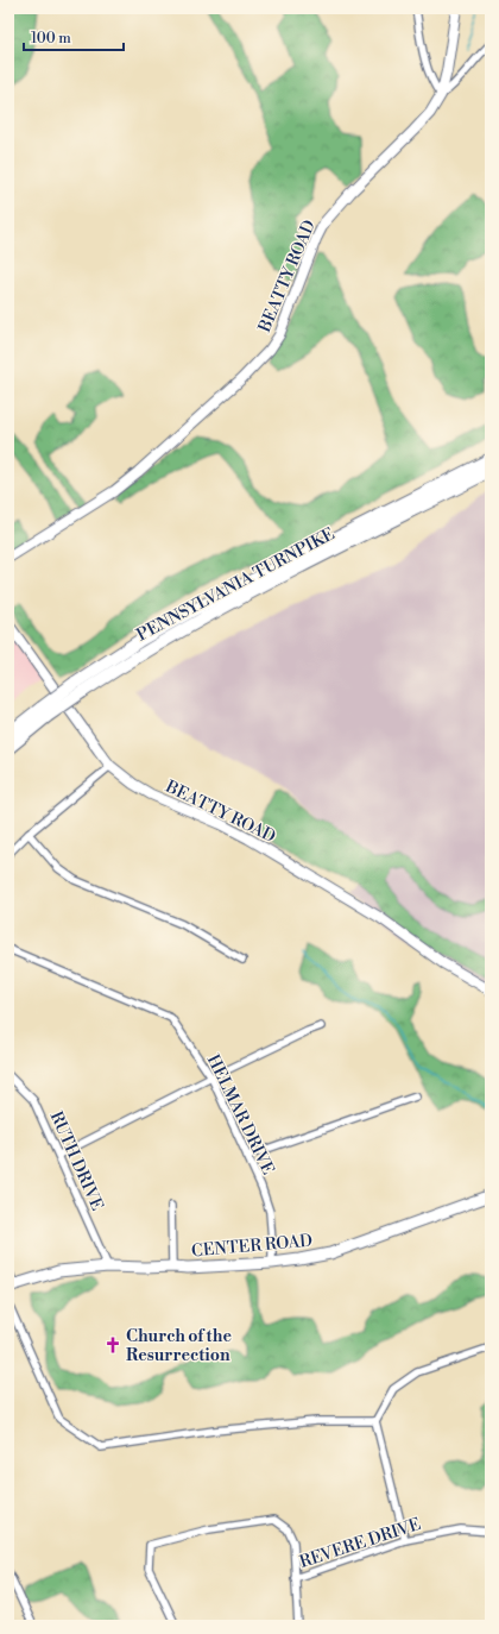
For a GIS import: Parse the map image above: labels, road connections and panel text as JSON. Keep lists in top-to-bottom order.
{
  "streets": {
    "highway": ["PENNSYLVANIA TURNPIKE"],
    "main road": ["CENTER ROAD"],
    "street": [
      "BEATTY ROAD",
      "HELMAR DRIVE",
      "RUTH DRIVE",
      "REVERE DRIVE"
    ]
  },
  "crossings": [
    ["HELMAR DRIVE", "CENTER ROAD"],
    ["RUTH DRIVE", "CENTER ROAD"]
  ],
  "places": {
    "church": ["Church of the Resurrection"]
  },
  "scale_bar": "100 m"
}
